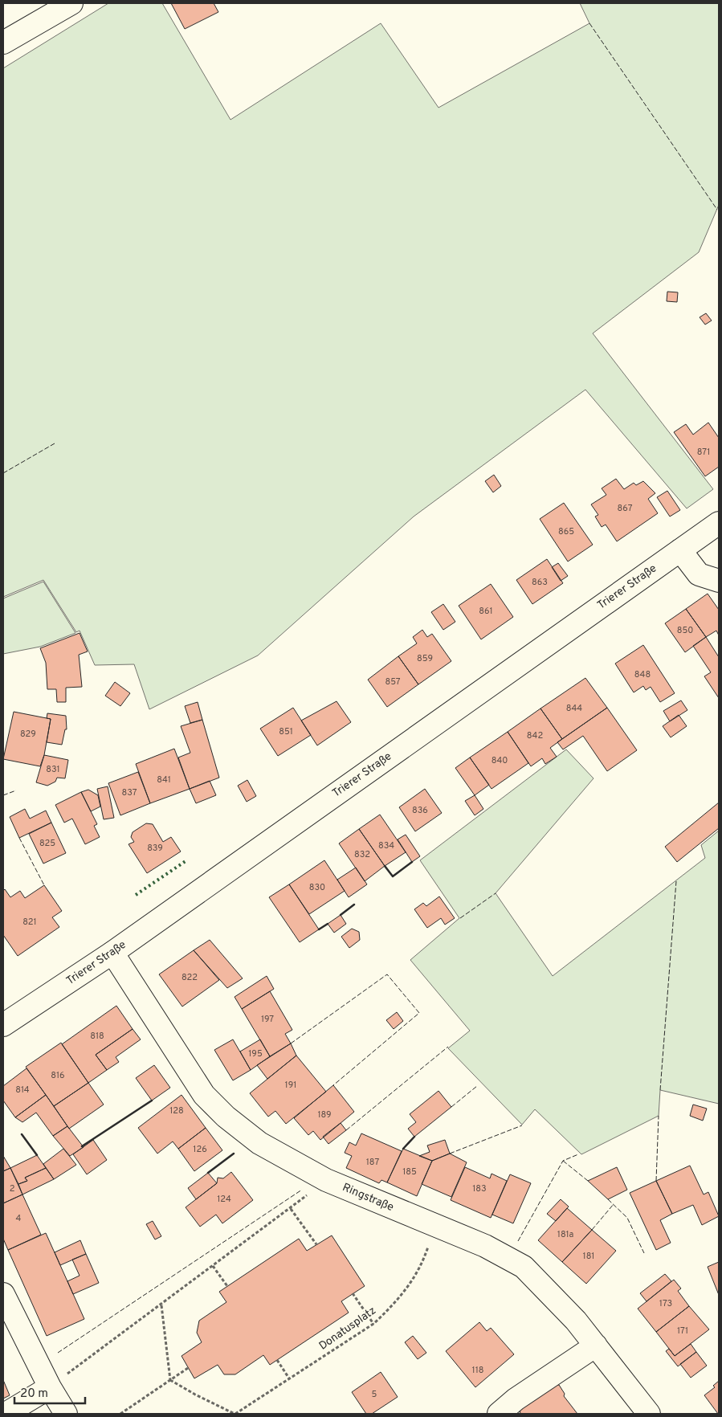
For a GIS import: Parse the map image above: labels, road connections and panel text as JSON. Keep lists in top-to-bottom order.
{
  "streets": {
    "street": ["Trierer Straße", "Ringstraße"],
    "path": ["Donatusplatz"]
  },
  "crossings": [
    ["Trierer Straße", "Ringstraße"],
    ["Ringstraße", "Donatusplatz"]
  ],
  "house_numbers": [
    "871",
    "867",
    "865",
    "863",
    "861",
    "850",
    "859",
    "848",
    "857",
    "844",
    "851",
    "829",
    "842",
    "840",
    "831",
    "841",
    "837",
    "836",
    "825",
    "834",
    "839",
    "832",
    "830",
    "821",
    "822",
    "197",
    "818",
    "195",
    "816",
    "191",
    "814",
    "128",
    "189",
    "126",
    "187",
    "185",
    "2",
    "183",
    "124",
    "4",
    "181a",
    "181",
    "173",
    "171",
    "118",
    "5"
  ],
  "scale_bar": "20 m"
}
